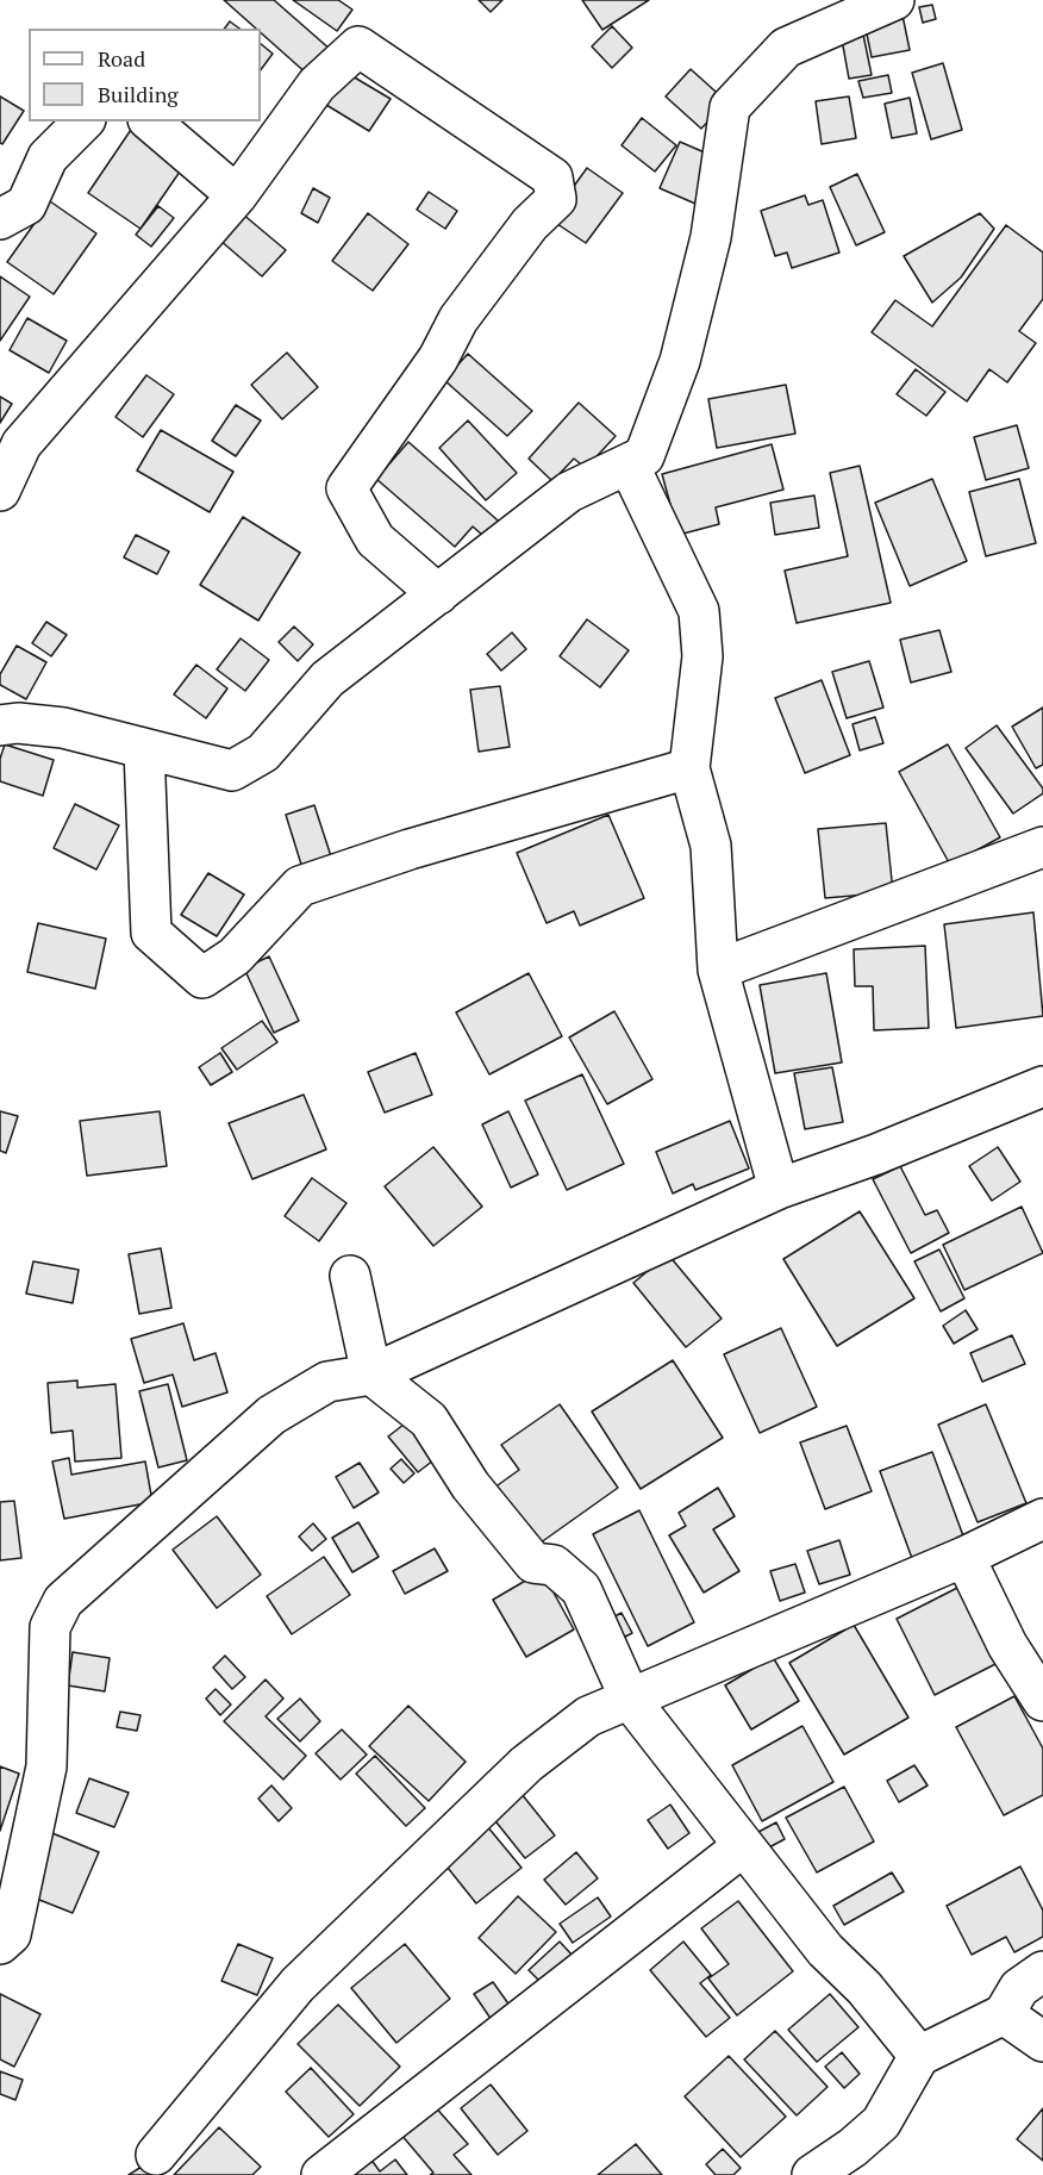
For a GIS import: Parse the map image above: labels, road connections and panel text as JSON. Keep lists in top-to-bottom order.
{
  "legend": ["Road", "Building"]
}
